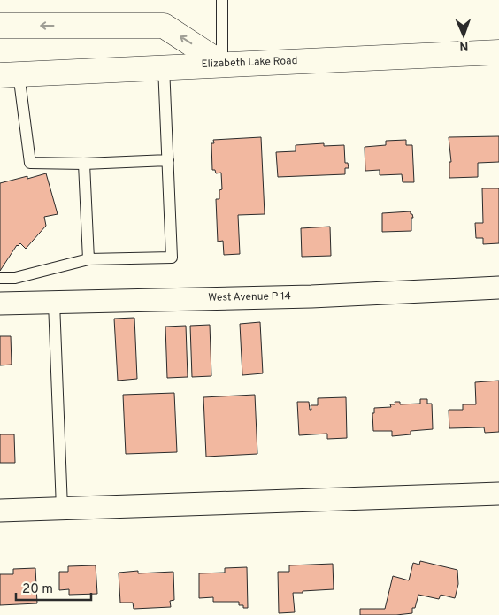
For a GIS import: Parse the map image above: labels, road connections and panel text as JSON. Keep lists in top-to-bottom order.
{
  "streets": {
    "main road": ["Elizabeth Lake Road"],
    "street": ["West Avenue P 14"]
  },
  "scale_bar": "20 m",
  "north": "bottom"
}
